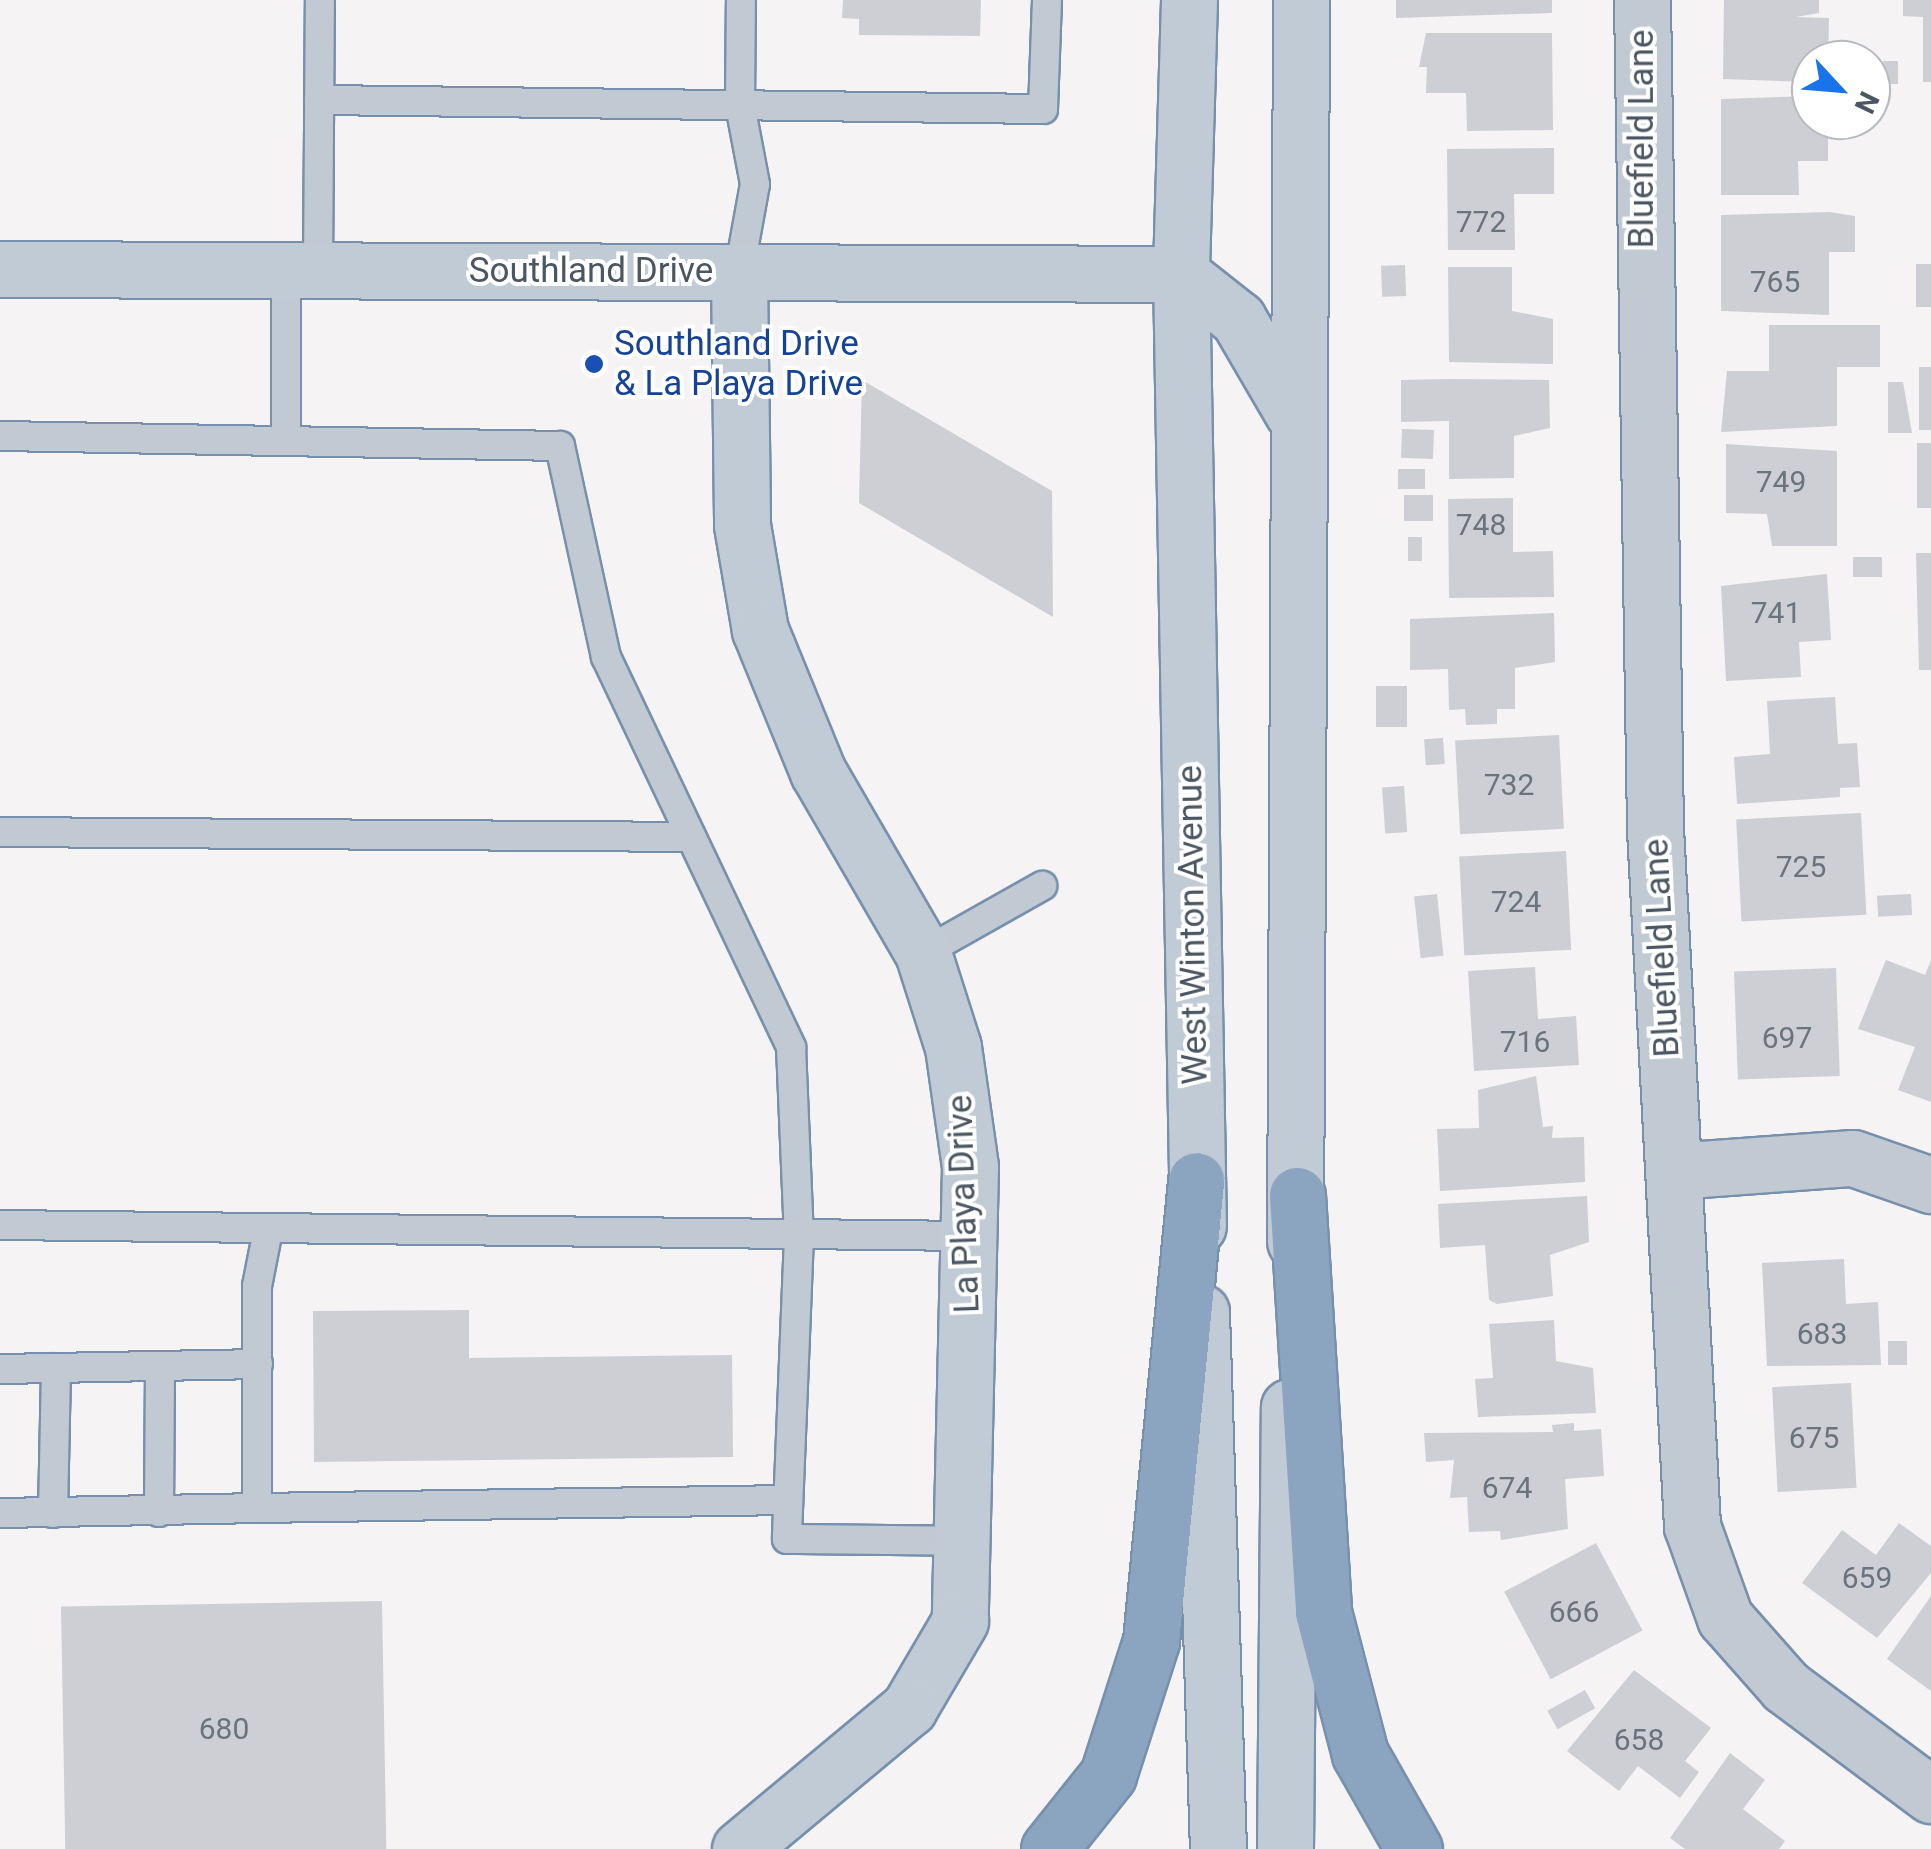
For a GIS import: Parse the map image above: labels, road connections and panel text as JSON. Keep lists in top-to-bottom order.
{
  "streets": {
    "main road": ["Southland Drive", "West Winton Avenue", "La Playa Drive"],
    "street": ["Bluefield Lane"]
  },
  "crossings": [
    ["Southland Drive", "West Winton Avenue"],
    ["Southland Drive", "La Playa Drive"]
  ],
  "places": ["Southland Drive & La Playa Drive"],
  "house_numbers": [
    "772",
    "765",
    "749",
    "748",
    "741",
    "732",
    "725",
    "724",
    "697",
    "716",
    "683",
    "675",
    "674",
    "659",
    "666",
    "680",
    "658"
  ],
  "north": "bottom right"
}
